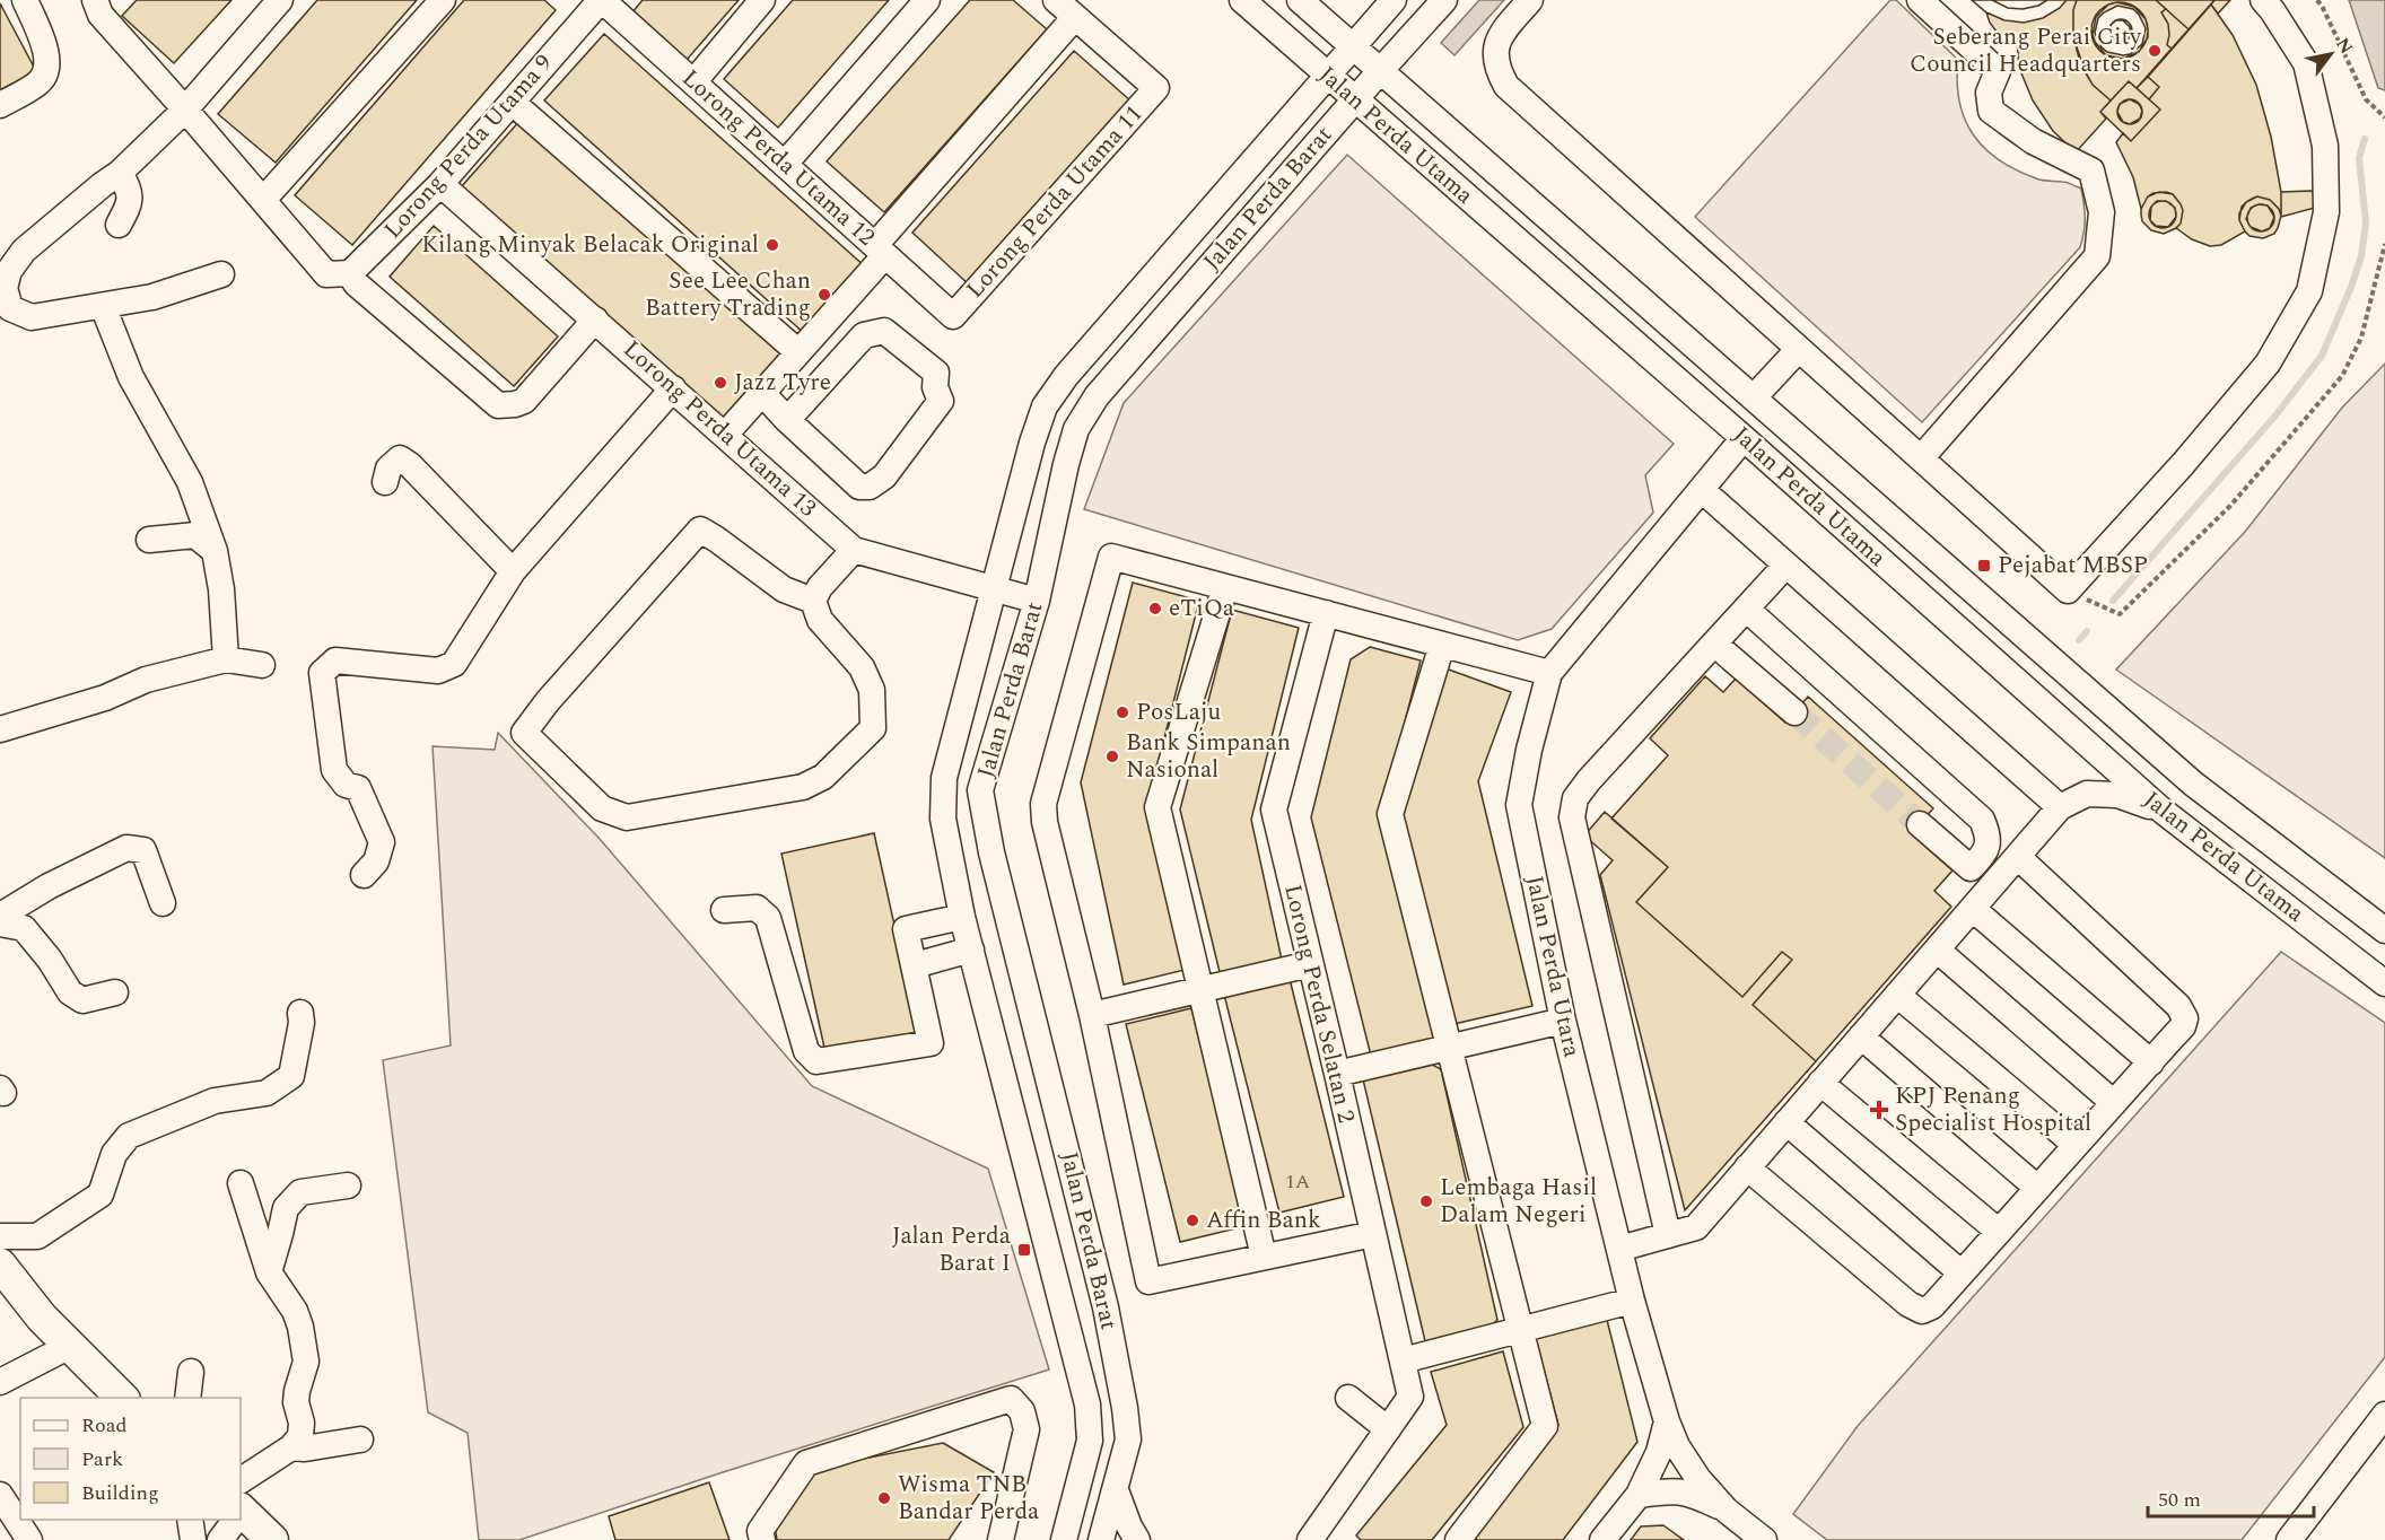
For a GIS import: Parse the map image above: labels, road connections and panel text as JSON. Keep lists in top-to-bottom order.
{
  "streets": {
    "street": [
      "Jalan Perda Utama",
      "Lorong Perda Utama 9",
      "Lorong Perda Utama 12",
      "Jalan Perda Barat",
      "Lorong Perda Utama 11",
      "Lorong Perda Utama 13",
      "Jalan Perda Utara",
      "Lorong Perda Selatan 2"
    ]
  },
  "crossings": [
    ["Jalan Perda Utama", "Jalan Perda Barat"],
    ["Jalan Perda Utama", "Jalan Perda Utara"],
    ["Lorong Perda Utama 9", "Lorong Perda Utama 12"],
    ["Lorong Perda Utama 9", "Lorong Perda Utama 13"],
    ["Lorong Perda Utama 12", "Lorong Perda Utama 11"],
    ["Jalan Perda Barat", "Lorong Perda Utama 13"]
  ],
  "places": {
    "other": [
      "Seberang Perai City Council Headquarters",
      "Kilang Minyak Belacak Original",
      "See Lee Chan Battery Trading",
      "Jazz Tyre",
      "eTiQa",
      "PosLaju",
      "Bank Simpanan Nasional",
      "Lembaga Hasil Dalam Negeri",
      "Affin Bank",
      "Wisma TNB Bandar Perda"
    ],
    "transit": ["Pejabat MBSP", "Jalan Perda Barat I"],
    "health": ["KPJ Penang Specialist Hospital"]
  },
  "house_numbers": ["1A"],
  "legend": ["Road", "Park", "Building"],
  "scale_bar": "50 m",
  "north": "top right"
}
